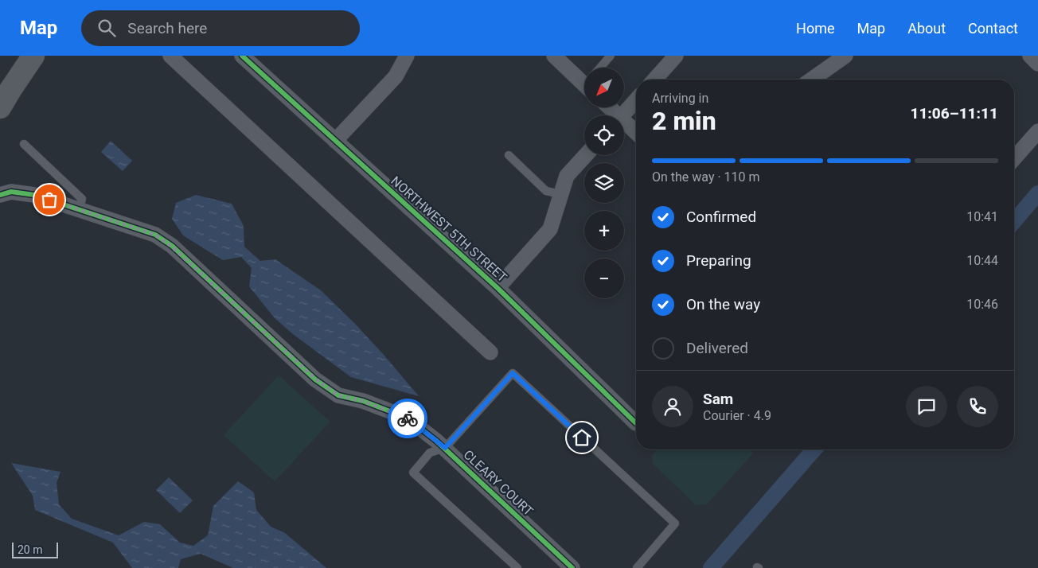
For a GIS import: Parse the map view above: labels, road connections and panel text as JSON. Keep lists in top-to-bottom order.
{
  "streets": {
    "street": ["NORTHWEST 5TH STREET", "CLEARY COURT"]
  },
  "scale_bar": "20 m",
  "north": "bottom left",
  "page": {
    "header": "Map",
    "search": "Search here",
    "nav": [
      "Home",
      "Map",
      "About",
      "Contact"
    ],
    "map_buttons": ["+", "−"],
    "heading": ["2 min", "Arriving in", "11:06–11:11"],
    "panel": ["Sam", "Courier · 4.9"],
    "bar": "On the way · 110 m",
    "list": [
      ["Confirmed", "10:41"],
      ["Preparing", "10:44"],
      ["On the way", "10:46"],
      "Delivered"
    ],
    "scale": "20 m"
  }
}
